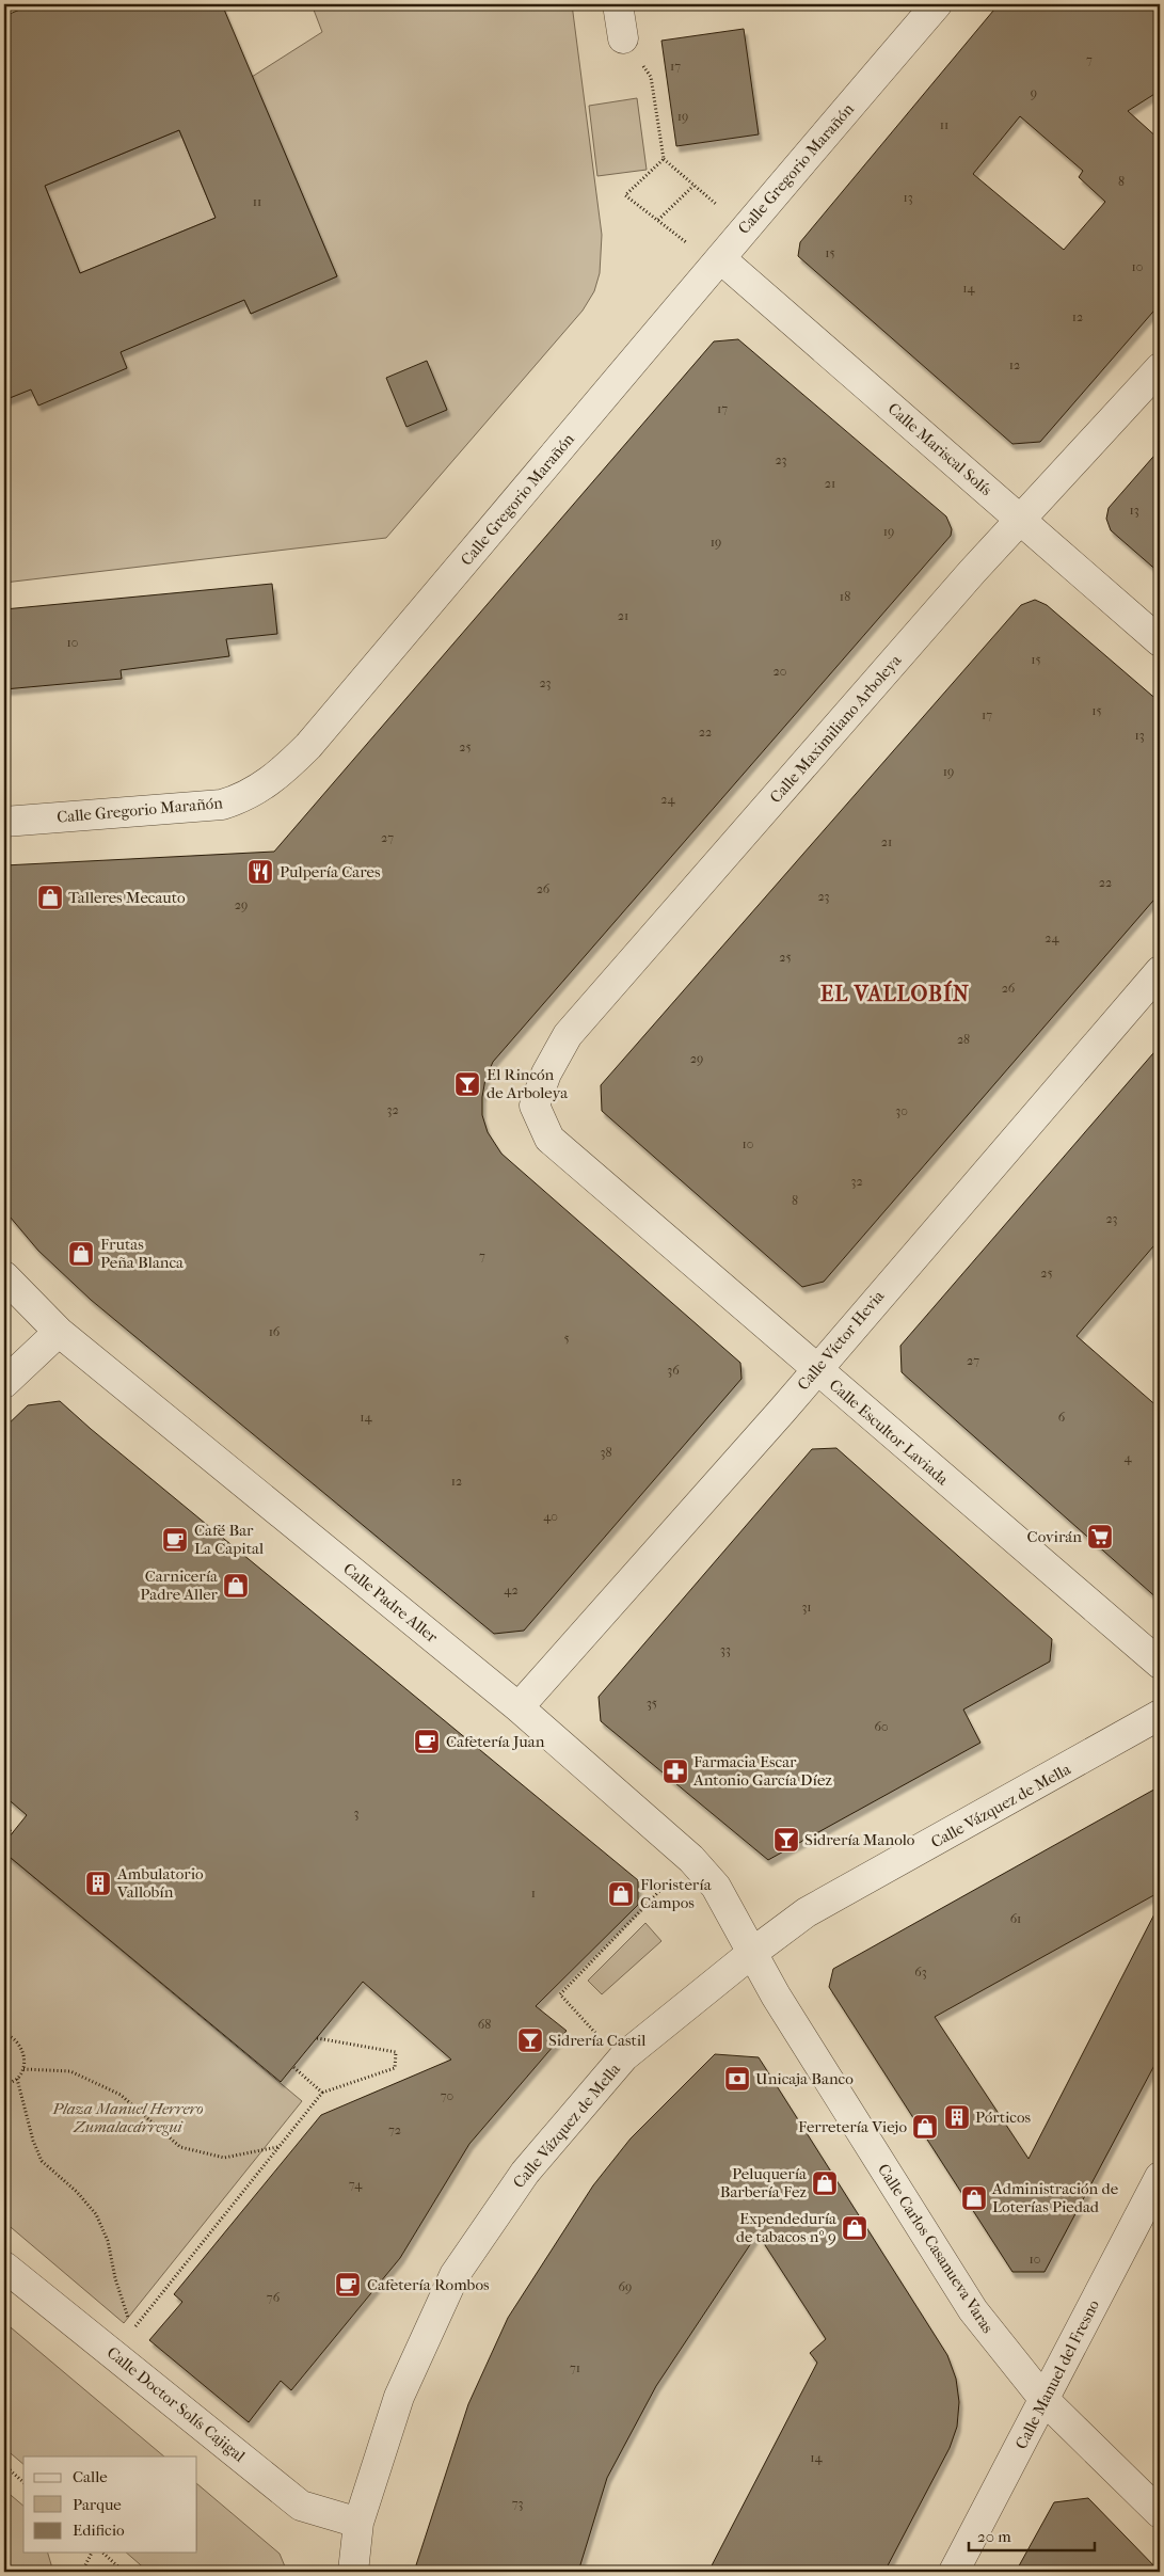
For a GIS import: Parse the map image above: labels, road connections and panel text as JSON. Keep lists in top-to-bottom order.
{
  "streets": {
    "street": [
      "Calle Gregorio Marañón",
      "Calle Mariscal Solís",
      "Calle Maximiliano Arboleya",
      "Calle Víctor Hevia",
      "Calle Escultor Laviada",
      "Calle Padre Aller",
      "Calle Vázquez de Mella",
      "Calle Carlos Casanueva Varas",
      "Calle Manuel del Fresno",
      "Calle Doctor Solís Cajigal"
    ]
  },
  "crossings": [
    ["Calle Gregorio Marañón", "Calle Mariscal Solís"],
    ["Calle Mariscal Solís", "Calle Maximiliano Arboleya"],
    ["Calle Maximiliano Arboleya", "Calle Escultor Laviada"],
    ["Calle Víctor Hevia", "Calle Escultor Laviada"],
    ["Calle Víctor Hevia", "Calle Padre Aller"],
    ["Calle Padre Aller", "Calle Vázquez de Mella"],
    ["Calle Padre Aller", "Calle Carlos Casanueva Varas"],
    ["Calle Vázquez de Mella", "Calle Carlos Casanueva Varas"],
    ["Calle Vázquez de Mella", "Calle Doctor Solís Cajigal"],
    ["Calle Carlos Casanueva Varas", "Calle Manuel del Fresno"]
  ],
  "districts": ["EL VALLOBÍN"],
  "parks": ["Plaza Manuel Herrero Zumalacárregui"],
  "places": {
    "restaurant": ["Pulpería Cares"],
    "shop": [
      "Talleres Mecauto",
      "Frutas Peña Blanca",
      "Carnicería Padre Aller",
      "Floristería Campos",
      "Ferretería Viejo",
      "Peluquería Barbería Fez",
      "Administración de Loterías Piedad",
      "Expendeduría de tabacos nº 9"
    ],
    "bar": ["El Rincón de Arboleya", "Sidrería Manolo", "Sidrería Castil"],
    "supermarket": ["Covirán"],
    "cafe": ["Café Bar La Capital", "Cafetería Juan", "Cafetería Rombos"],
    "pharmacy": ["Farmacia Escar Antonio García Díez"],
    "building": ["Ambulatorio Vallobín", "Pórticos"],
    "bank": ["Unicaja Banco"]
  },
  "house_numbers": [
    "7",
    "17",
    "9",
    "19",
    "11",
    "8",
    "13",
    "11",
    "15",
    "10",
    "14",
    "12",
    "12",
    "17",
    "23",
    "21",
    "13",
    "19",
    "19",
    "18",
    "21",
    "10",
    "15",
    "20",
    "23",
    "15",
    "17",
    "22",
    "13",
    "25",
    "19",
    "24",
    "27",
    "21",
    "22",
    "26",
    "23",
    "29",
    "24",
    "25",
    "26",
    "28",
    "29",
    "32",
    "30",
    "10",
    "32",
    "8",
    "23",
    "7",
    "25",
    "16",
    "5",
    "27",
    "36",
    "14",
    "6",
    "38",
    "4",
    "12",
    "40",
    "42",
    "31",
    "33",
    "35",
    "60",
    "3",
    "1",
    "61",
    "63",
    "68",
    "70",
    "72",
    "74",
    "10",
    "69",
    "76",
    "71",
    "14",
    "73"
  ],
  "legend": ["Calle", "Parque", "Edificio"],
  "scale_bar": "20 m"
}
